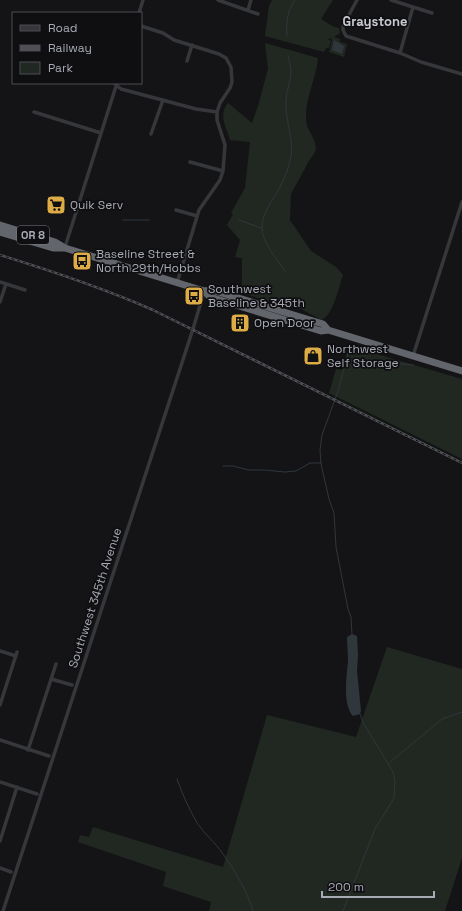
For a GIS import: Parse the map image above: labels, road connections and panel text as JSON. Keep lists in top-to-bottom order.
{
  "streets": {
    "highway": ["OR 8"],
    "street": ["Southwest 345th Avenue"]
  },
  "crossings": [
    ["OR 8", "Southwest 345th Avenue"]
  ],
  "districts": ["Graystone"],
  "places": {
    "supermarket": ["Quik Serv"],
    "bus stop": ["Baseline Street & North 29th/Hobbs", "Southwest Baseline & 345th"],
    "building": ["Open Door"],
    "shop": ["Northwest Self Storage"]
  },
  "legend": ["Road", "Railway", "Park"],
  "scale_bar": "200 m"
}
